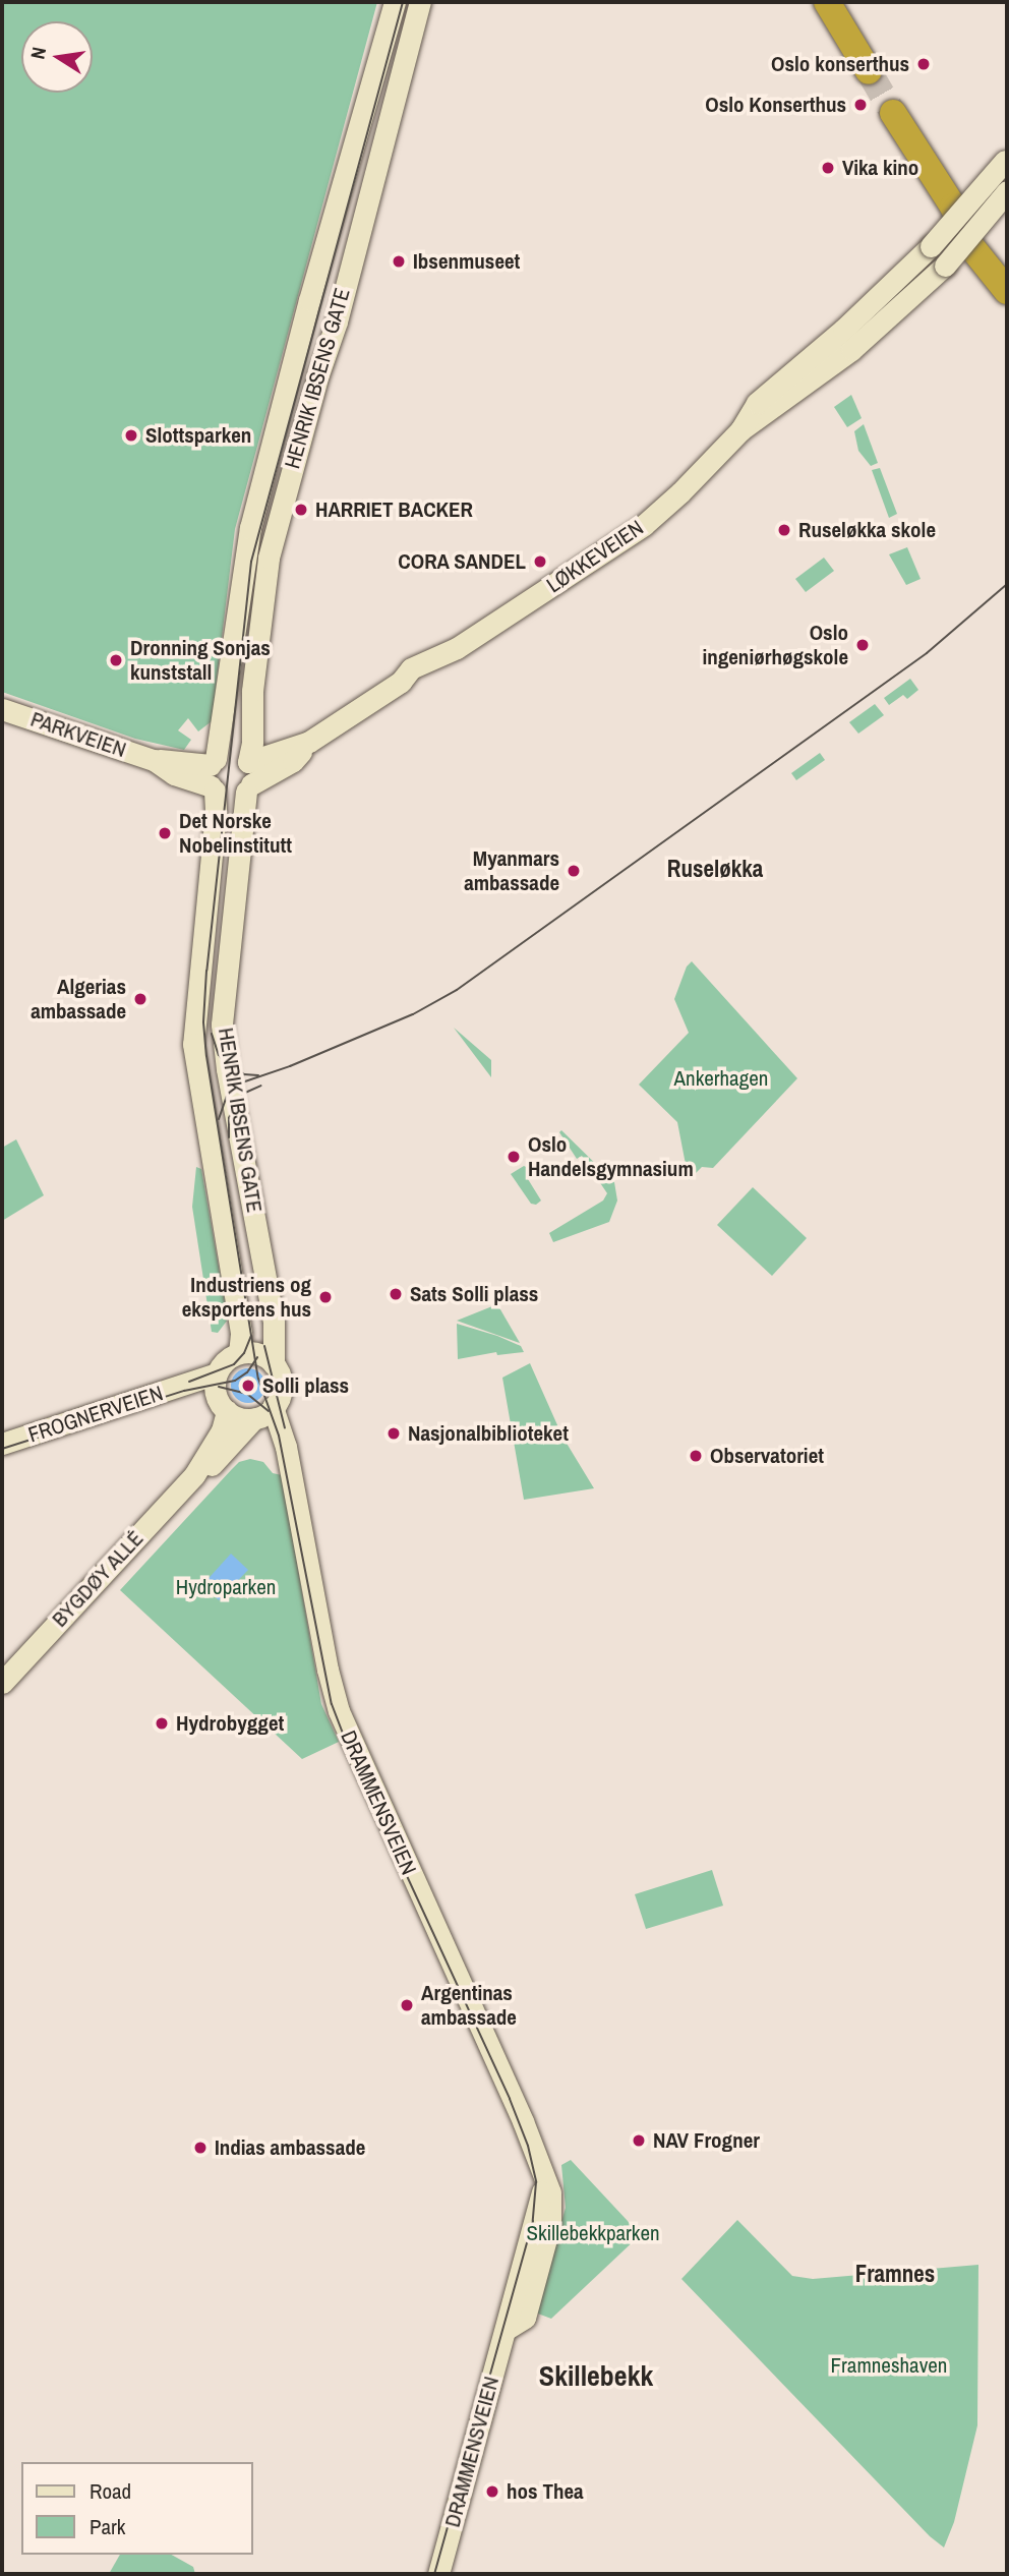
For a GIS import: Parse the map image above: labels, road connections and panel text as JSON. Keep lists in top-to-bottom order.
{
  "streets": {
    "main road": [
      "HENRIK IBSENS GATE",
      "LØKKEVEIEN",
      "PARKVEIEN",
      "FROGNERVEIEN",
      "BYGDØY ALLÉ",
      "DRAMMENSVEIEN"
    ]
  },
  "crossings": [
    ["HENRIK IBSENS GATE", "LØKKEVEIEN"],
    ["HENRIK IBSENS GATE", "PARKVEIEN"],
    ["HENRIK IBSENS GATE", "FROGNERVEIEN"],
    ["HENRIK IBSENS GATE", "BYGDØY ALLÉ"],
    ["HENRIK IBSENS GATE", "DRAMMENSVEIEN"],
    ["LØKKEVEIEN", "PARKVEIEN"],
    ["FROGNERVEIEN", "BYGDØY ALLÉ"],
    ["FROGNERVEIEN", "DRAMMENSVEIEN"],
    ["BYGDØY ALLÉ", "DRAMMENSVEIEN"]
  ],
  "districts": ["Ruseløkka", "Framnes", "Skillebekk"],
  "parks": [
    "Ankerhagen",
    "Hydroparken",
    "Skillebekkparken",
    "Framneshaven"
  ],
  "places": [
    "Oslo konserthus",
    "Oslo Konserthus",
    "Vika kino",
    "Ibsenmuseet",
    "Slottsparken",
    "HARRIET BACKER",
    "Ruseløkka skole",
    "CORA SANDEL",
    "Oslo ingeniørhøgskole",
    "Dronning Sonjas kunststall",
    "Det Norske Nobelinstitutt",
    "Myanmars ambassade",
    "Algerias ambassade",
    "Oslo Handelsgymnasium",
    "Sats Solli plass",
    "Industriens og eksportens hus",
    "Solli plass",
    "Nasjonalbiblioteket",
    "Observatoriet",
    "Hydrobygget",
    "Argentinas ambassade",
    "NAV Frogner",
    "Indias ambassade",
    "hos Thea"
  ],
  "legend": ["Road", "Park"],
  "north": "left"
}
